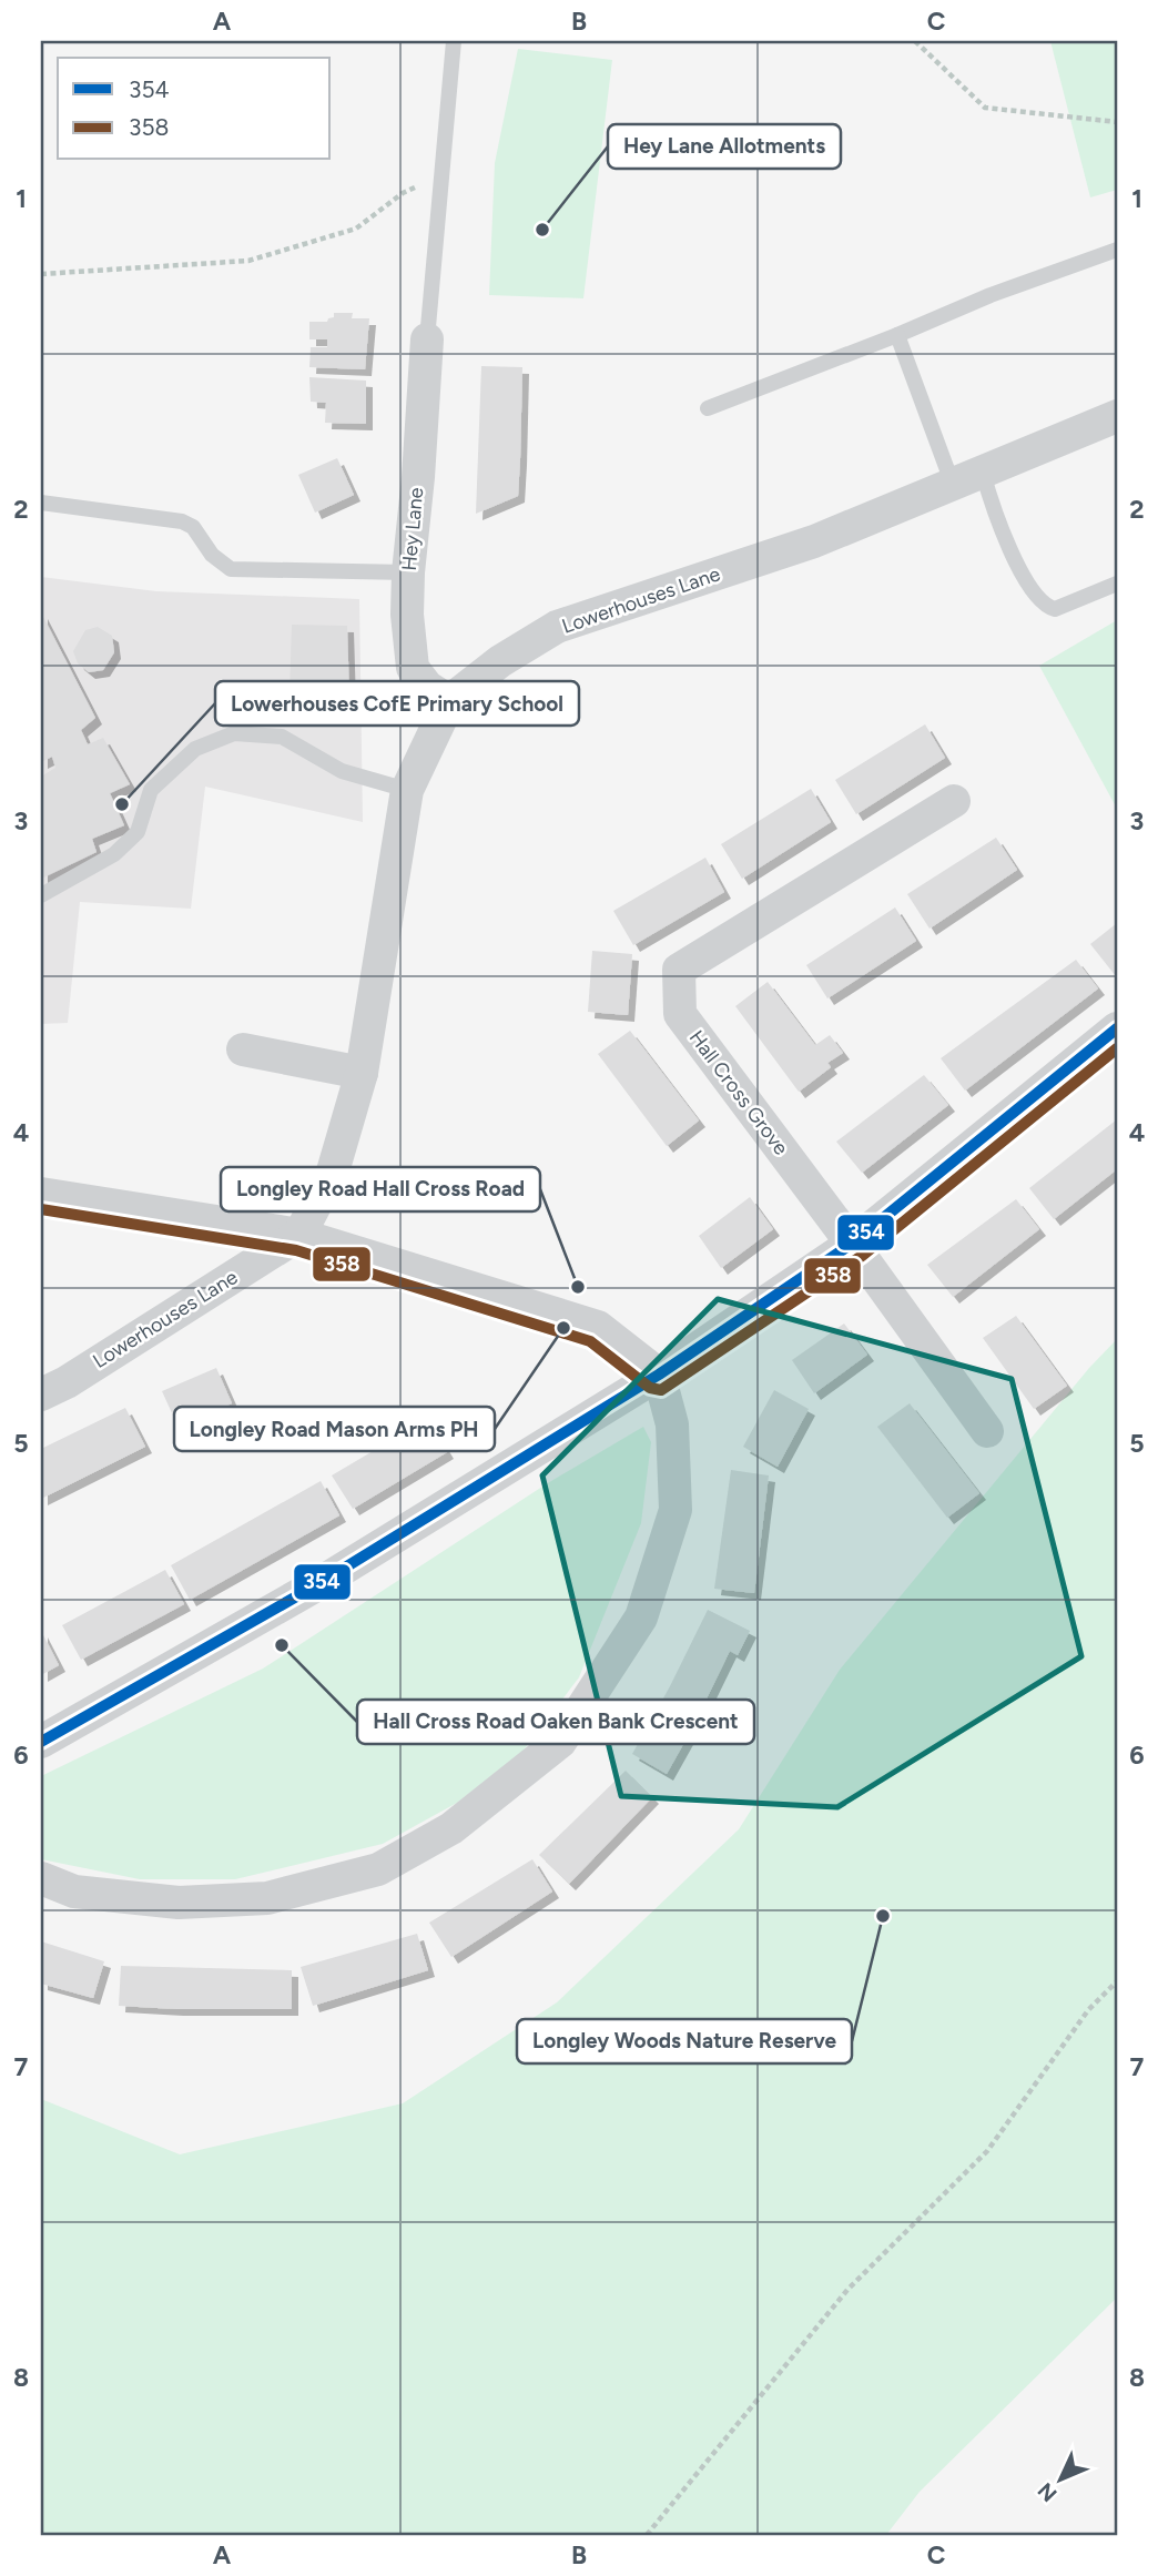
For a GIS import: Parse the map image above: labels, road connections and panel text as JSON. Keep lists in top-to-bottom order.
{
  "streets": {
    "street": ["Hey Lane", "Lowerhouses Lane", "Hall Cross Grove"]
  },
  "crossings": [
    ["Hey Lane", "Lowerhouses Lane"]
  ],
  "places": [
    "Hey Lane Allotments",
    "Lowerhouses CofE Primary School",
    "Longley Road Hall Cross Road",
    "Longley Road Mason Arms PH",
    "Hall Cross Road Oaken Bank Crescent",
    "Longley Woods Nature Reserve"
  ],
  "lines": ["transit line 354", "transit line 358"],
  "legend": ["354", "358"],
  "north": "bottom left",
  "grid": {
    "columns": ["A", "B", "C"],
    "rows": [
      "1",
      "2",
      "3",
      "4",
      "5",
      "6",
      "7",
      "8"
    ]
  }
}
